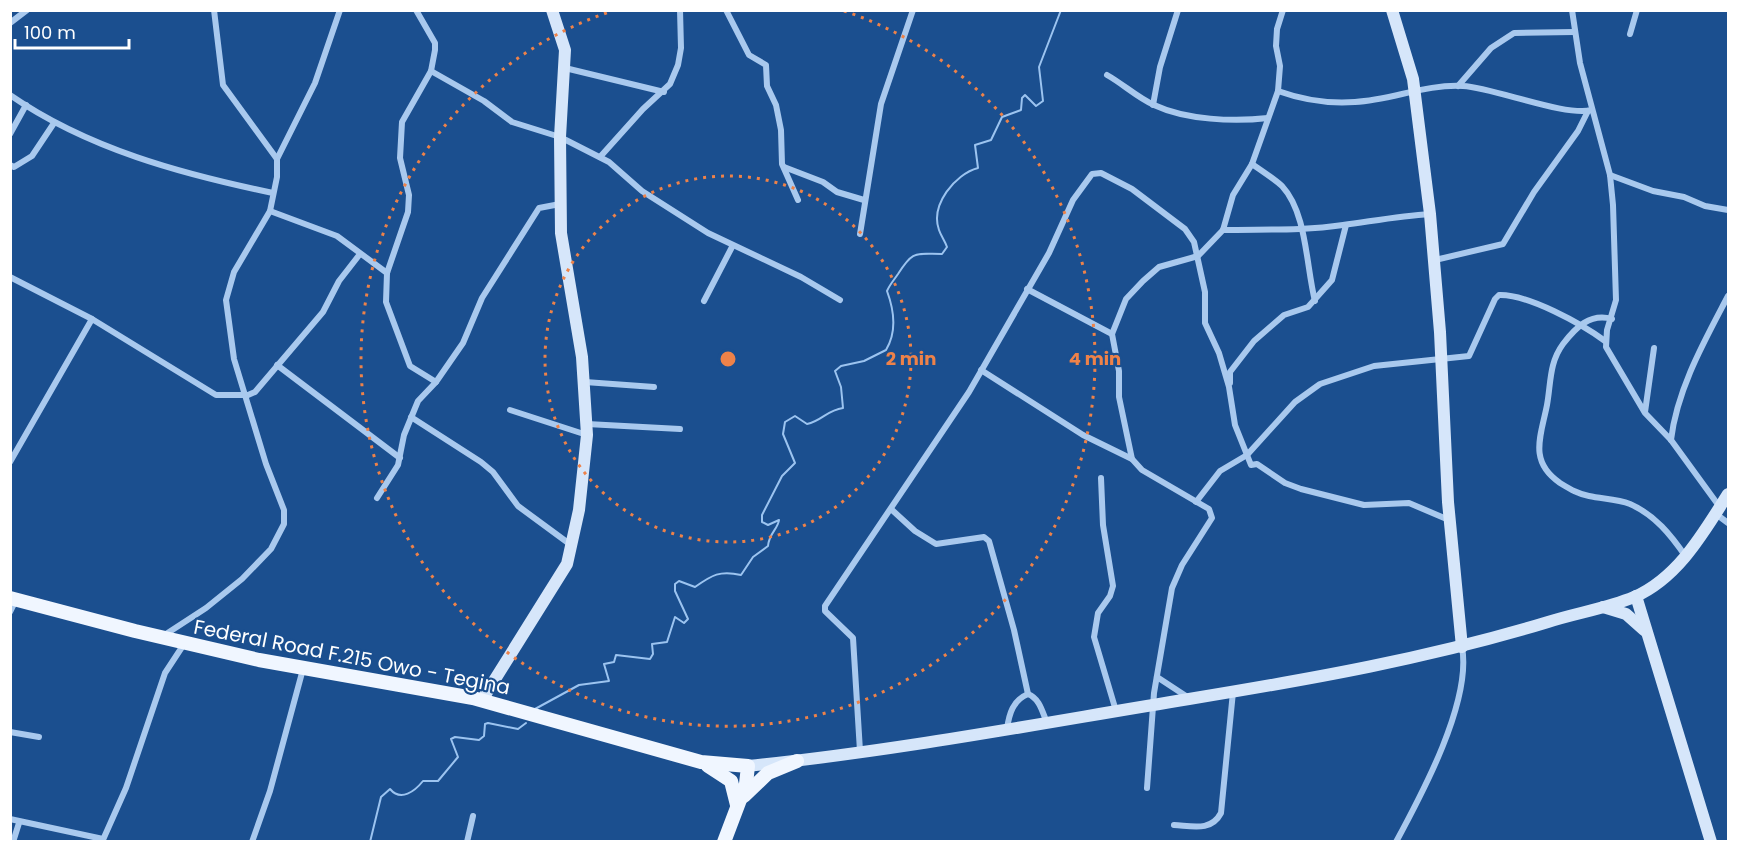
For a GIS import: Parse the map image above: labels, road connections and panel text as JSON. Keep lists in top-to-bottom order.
{
  "streets": {
    "main road": ["Federal Road F.215 Owo - Tegina"]
  },
  "scale_bar": "100 m",
  "rings": ["2 min", "4 min"]
}
